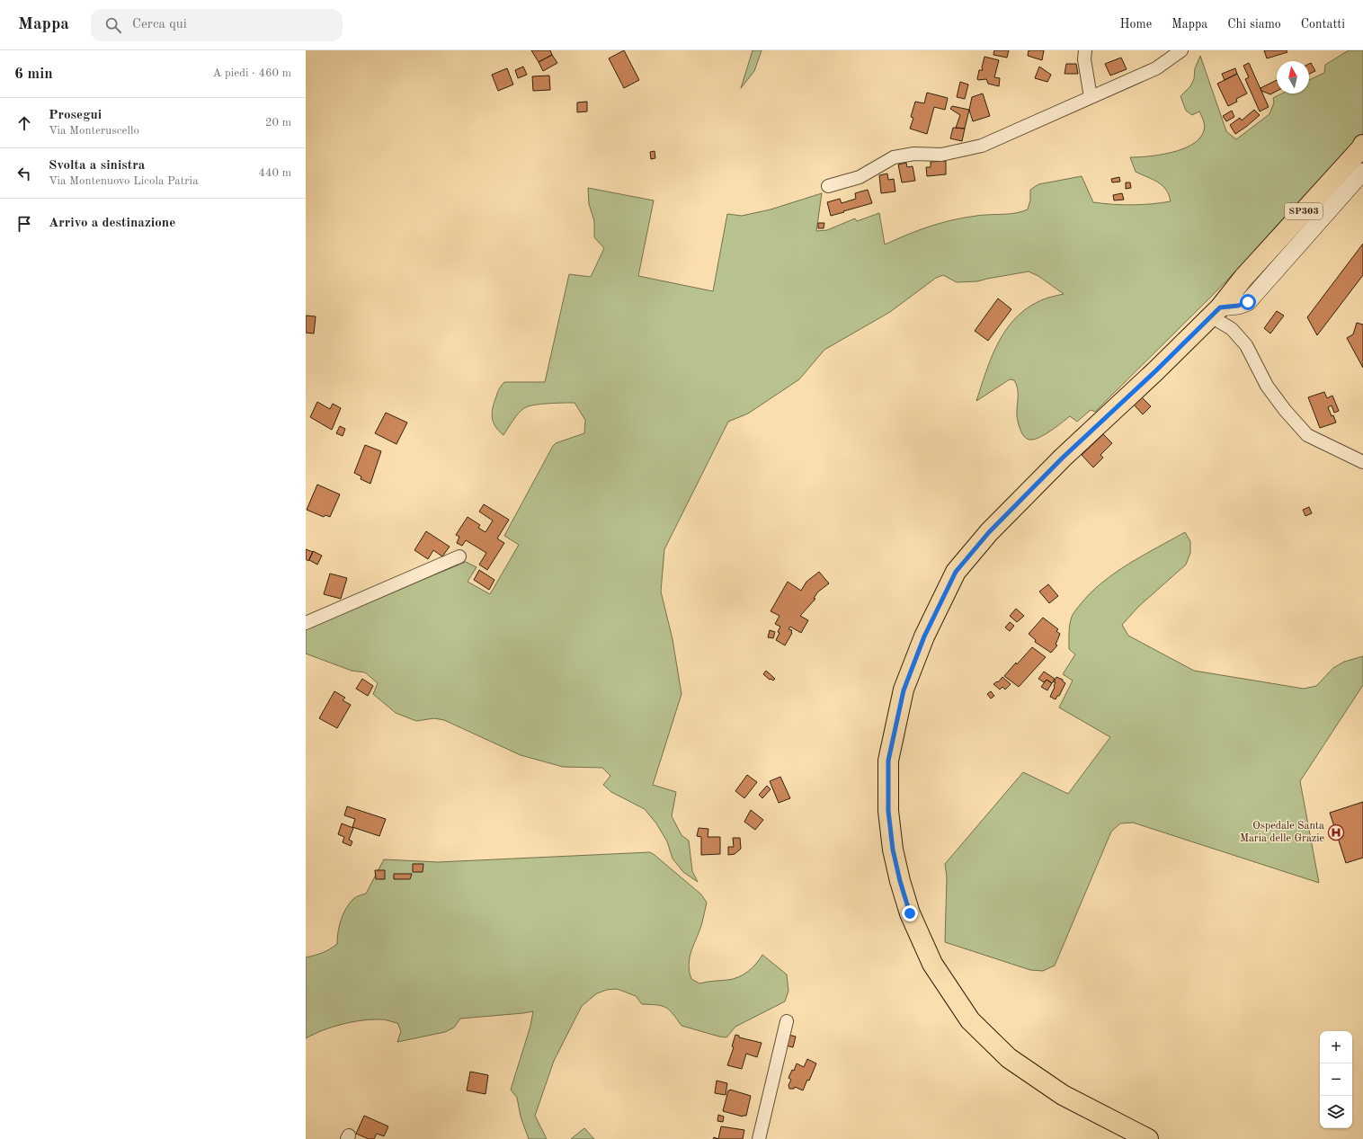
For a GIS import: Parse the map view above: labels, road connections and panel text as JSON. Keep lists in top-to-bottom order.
{
  "streets": {
    "main road": ["SP303"]
  },
  "places": {
    "hospital": ["Ospedale Santa Maria delle Grazie"]
  },
  "north": "top",
  "page": {
    "header": "Mappa",
    "search": "Cerca qui",
    "nav": [
      "Home",
      "Mappa",
      "Chi siamo",
      "Contatti"
    ],
    "heading": ["6 min", "A piedi · 460 m"],
    "list": [
      ["Prosegui", "Via Monteruscello", "20 m"],
      ["Svolta a sinistra", "Via Montenuovo Licola Patria", "440 m"],
      "Arrivo a destinazione"
    ],
    "map_buttons": ["+", "−"]
  }
}
